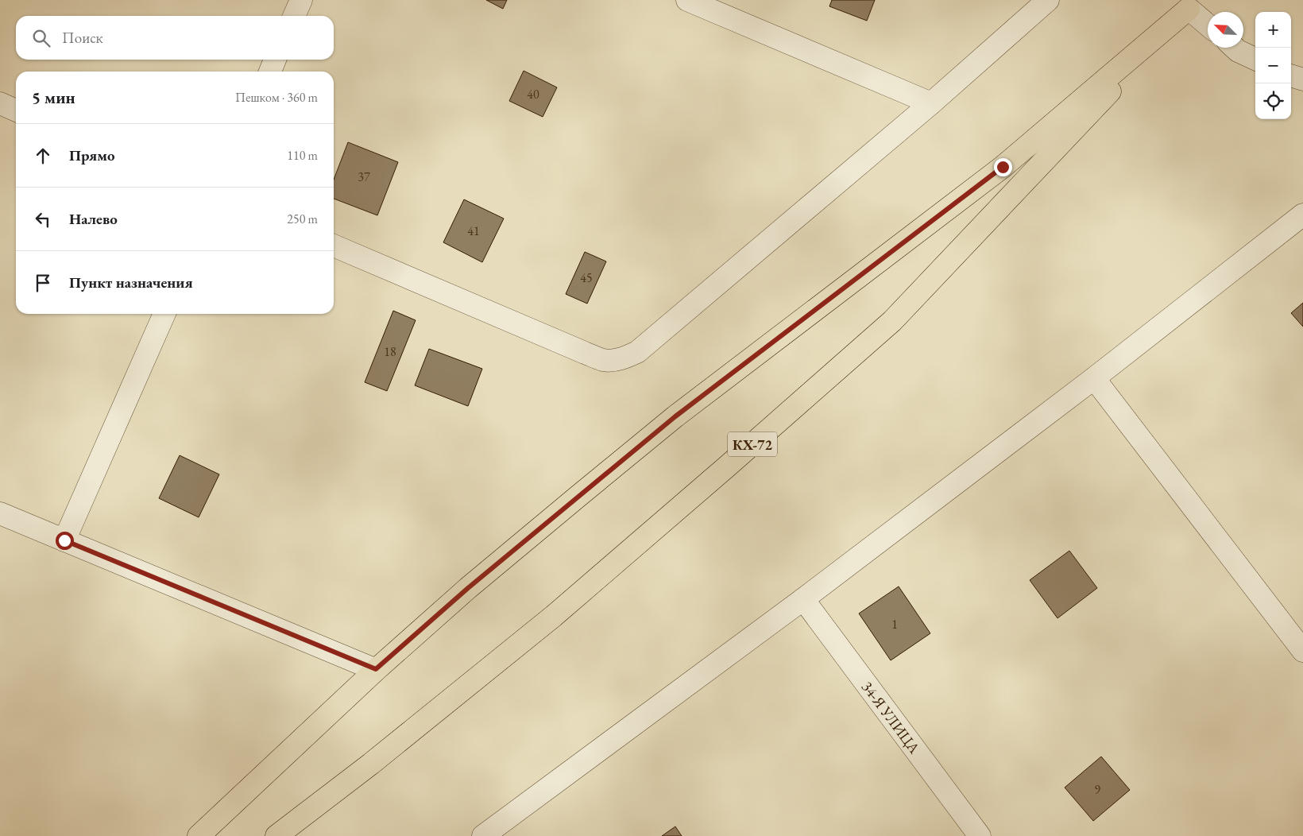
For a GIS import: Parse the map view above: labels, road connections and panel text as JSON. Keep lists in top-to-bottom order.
{
  "streets": {
    "main road": ["КХ-72"],
    "street": ["34-Я УЛИЦА"]
  },
  "house_numbers": [
    "40",
    "37",
    "41",
    "45",
    "18",
    "1",
    "9"
  ],
  "north": "top left",
  "page": {
    "map_buttons": ["+", "−"],
    "search": "Поиск",
    "heading": ["5 мин", "Пешком · 360 m"],
    "list": [
      ["Прямо", "110 m"],
      ["Налево", "250 m"],
      "Пункт назначения"
    ]
  }
}
